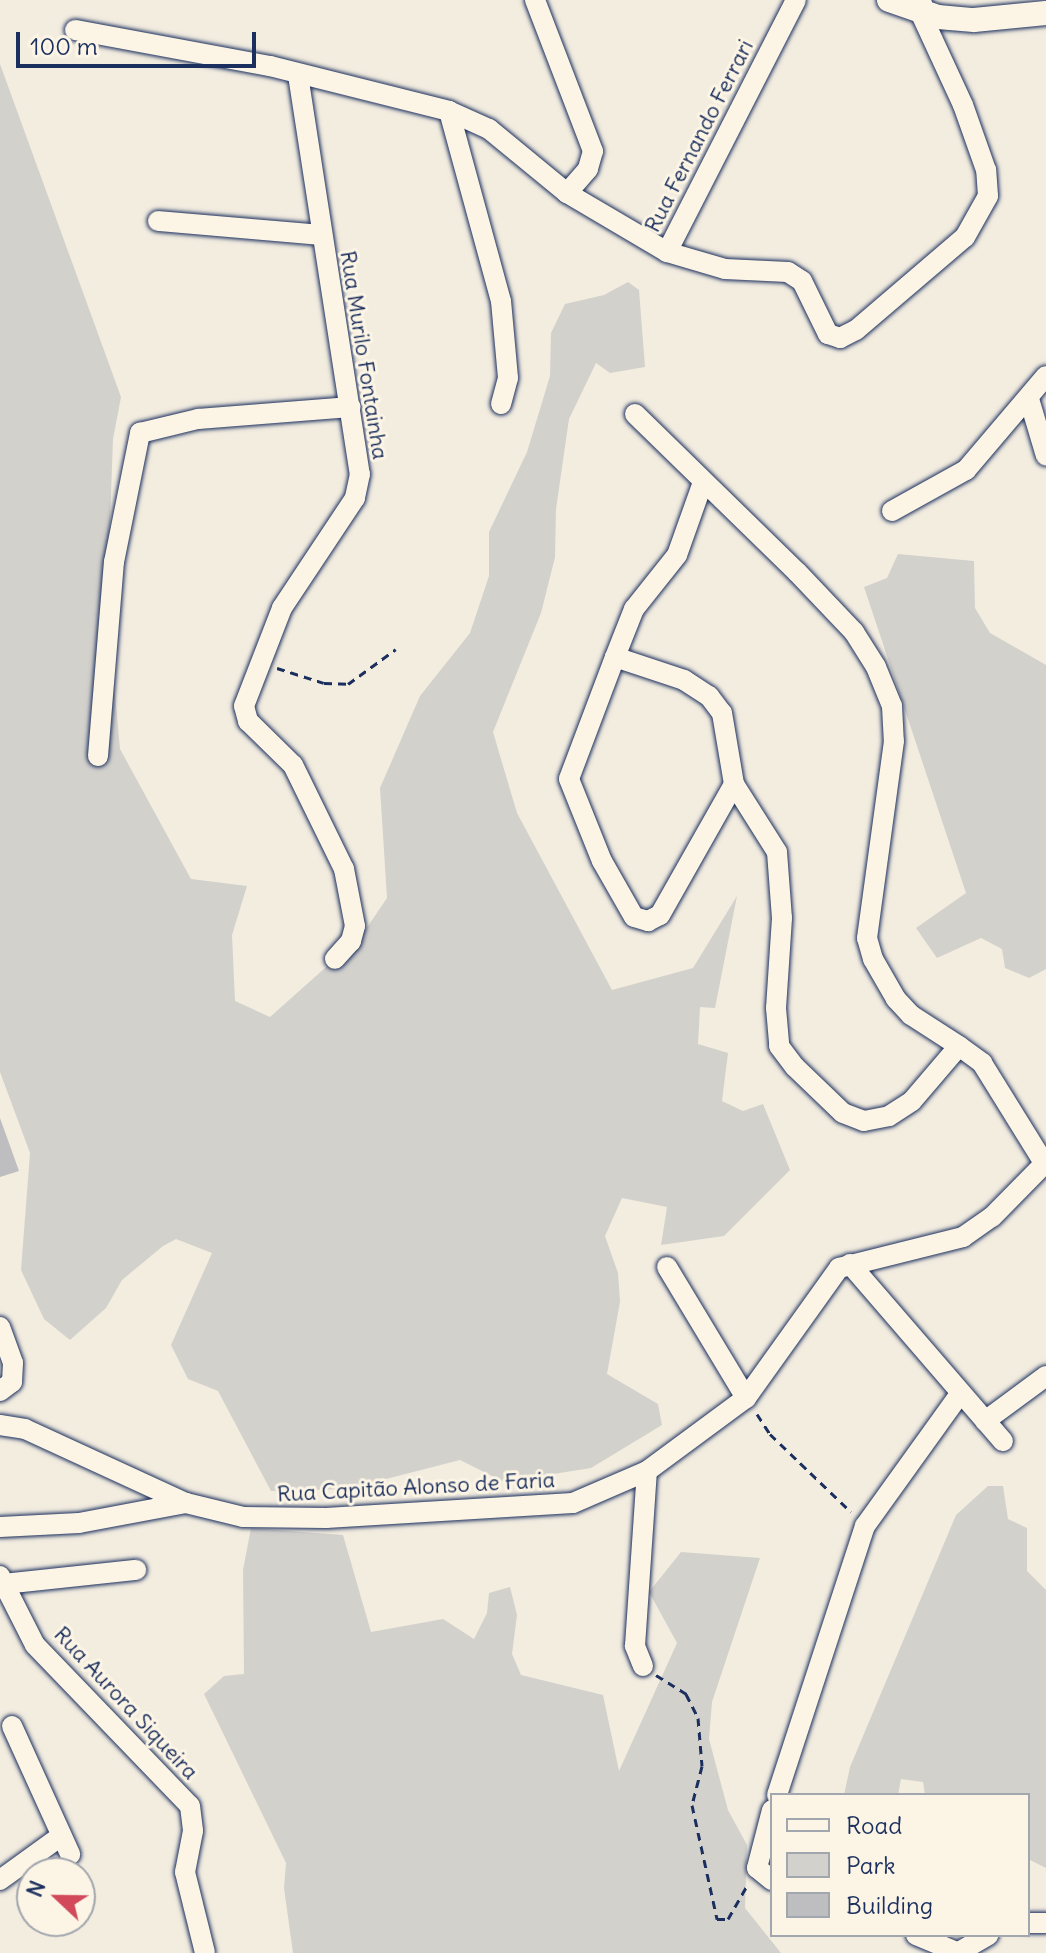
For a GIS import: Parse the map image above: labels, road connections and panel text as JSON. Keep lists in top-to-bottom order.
{
  "streets": {
    "street": [
      "Rua Fernando Ferrari",
      "Rua Murilo Fontainha",
      "Rua Capitão Alonso de Faria",
      "Rua Aurora Siqueira"
    ]
  },
  "legend": ["Road", "Park", "Building"],
  "scale_bar": "100 m",
  "north": "left"
}
